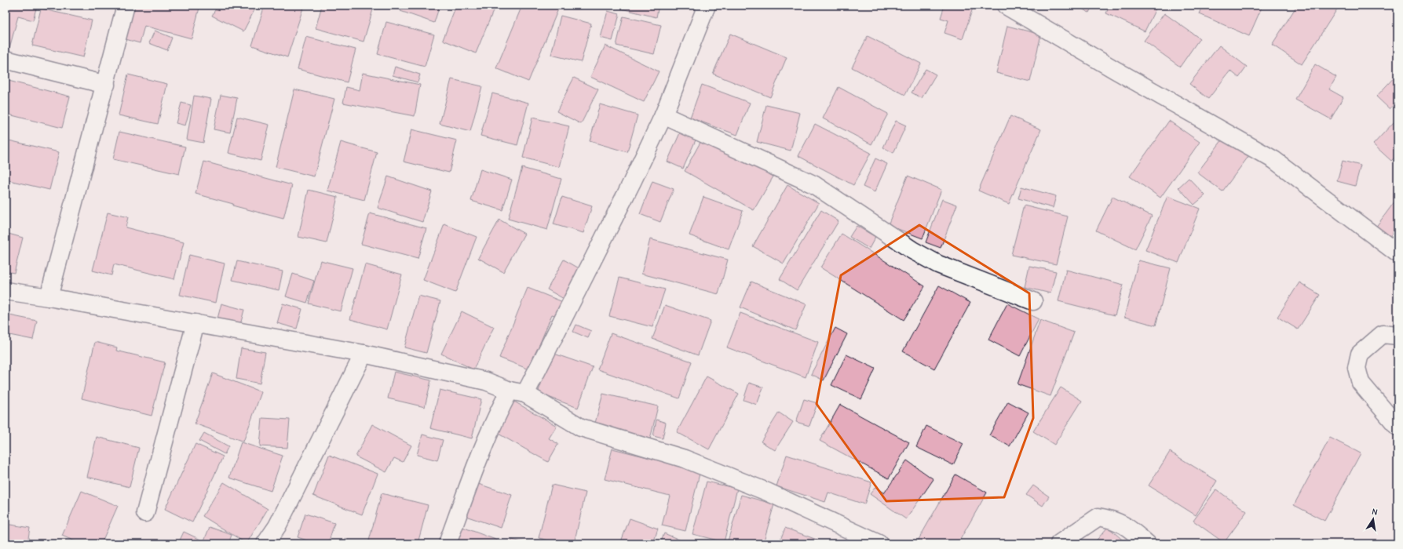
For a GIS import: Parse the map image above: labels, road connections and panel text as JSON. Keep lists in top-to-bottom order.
{
  "north": "top"
}
